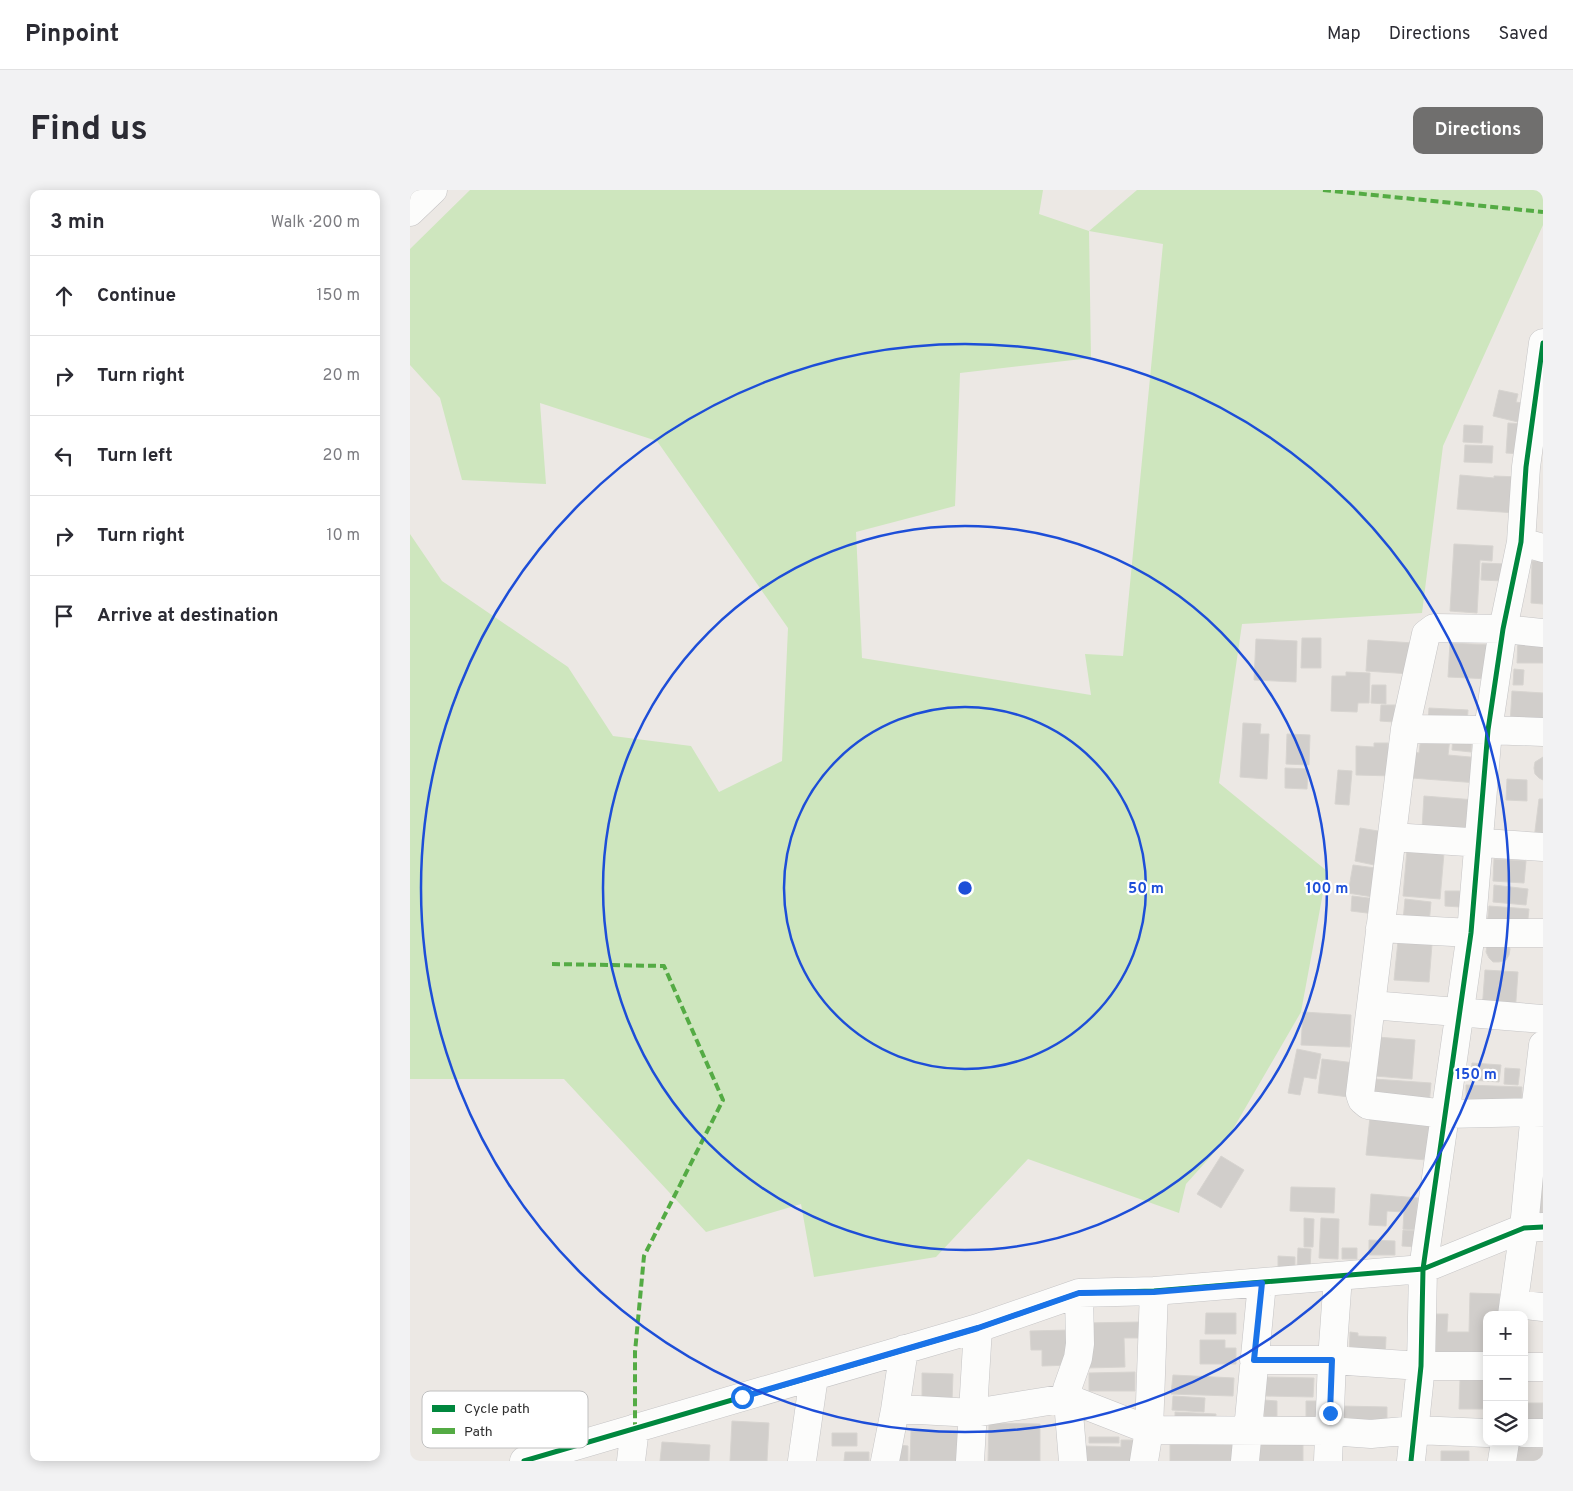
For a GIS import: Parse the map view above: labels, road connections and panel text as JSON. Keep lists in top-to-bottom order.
{
  "legend": ["Cycle path", "Path"],
  "page": {
    "header": "Pinpoint",
    "nav": ["Map", "Directions", "Saved"],
    "buttons": "Directions",
    "title": "Find us",
    "heading": ["3 min", "Walk · 200 m"],
    "list": [
      ["Continue", "150 m"],
      ["Turn right", "20 m"],
      ["Turn left", "20 m"],
      ["Turn right", "10 m"],
      "Arrive at destination"
    ],
    "map_buttons": ["+", "−"]
  },
  "rings": ["50 m", "100 m", "150 m"]
}
